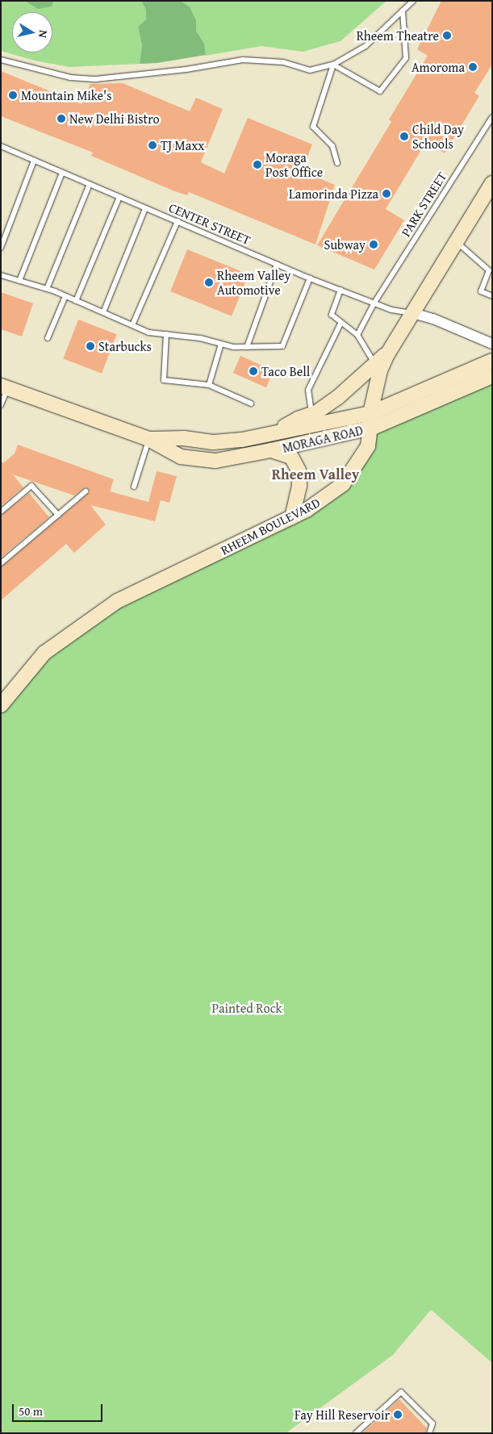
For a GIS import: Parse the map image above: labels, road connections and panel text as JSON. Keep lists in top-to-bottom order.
{
  "streets": {
    "main road": ["MORAGA ROAD", "RHEEM BOULEVARD"],
    "lane": ["PARK STREET", "CENTER STREET"]
  },
  "crossings": [
    ["PARK STREET", "CENTER STREET"],
    ["CENTER STREET", "RHEEM BOULEVARD"],
    ["MORAGA ROAD", "RHEEM BOULEVARD"]
  ],
  "districts": ["Rheem Valley"],
  "parks": ["Painted Rock"],
  "places": [
    "Rheem Theatre",
    "Amoroma",
    "Mountain Mike's",
    "New Delhi Bistro",
    "Child Day Schools",
    "TJ Maxx",
    "Moraga Post Office",
    "Lamorinda Pizza",
    "Subway",
    "Rheem Valley Automotive",
    "Starbucks",
    "Taco Bell",
    "Fay Hill Reservoir"
  ],
  "scale_bar": "50 m",
  "north": "right"
}
